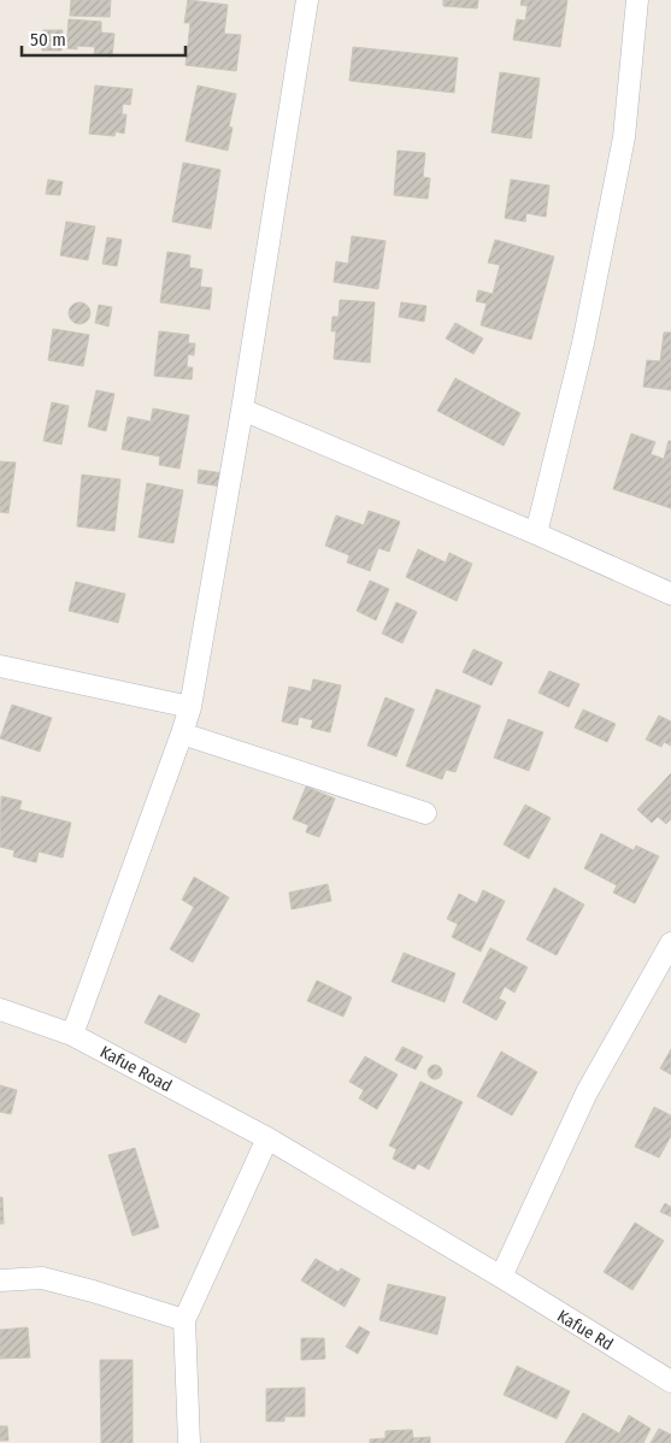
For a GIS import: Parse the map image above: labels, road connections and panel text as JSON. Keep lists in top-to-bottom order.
{
  "streets": {
    "street": ["Kafue Road", "Kafue Rd"]
  },
  "crossings": [
    ["Kafue Road", "Kafue Rd"]
  ],
  "scale_bar": "50 m"
}
